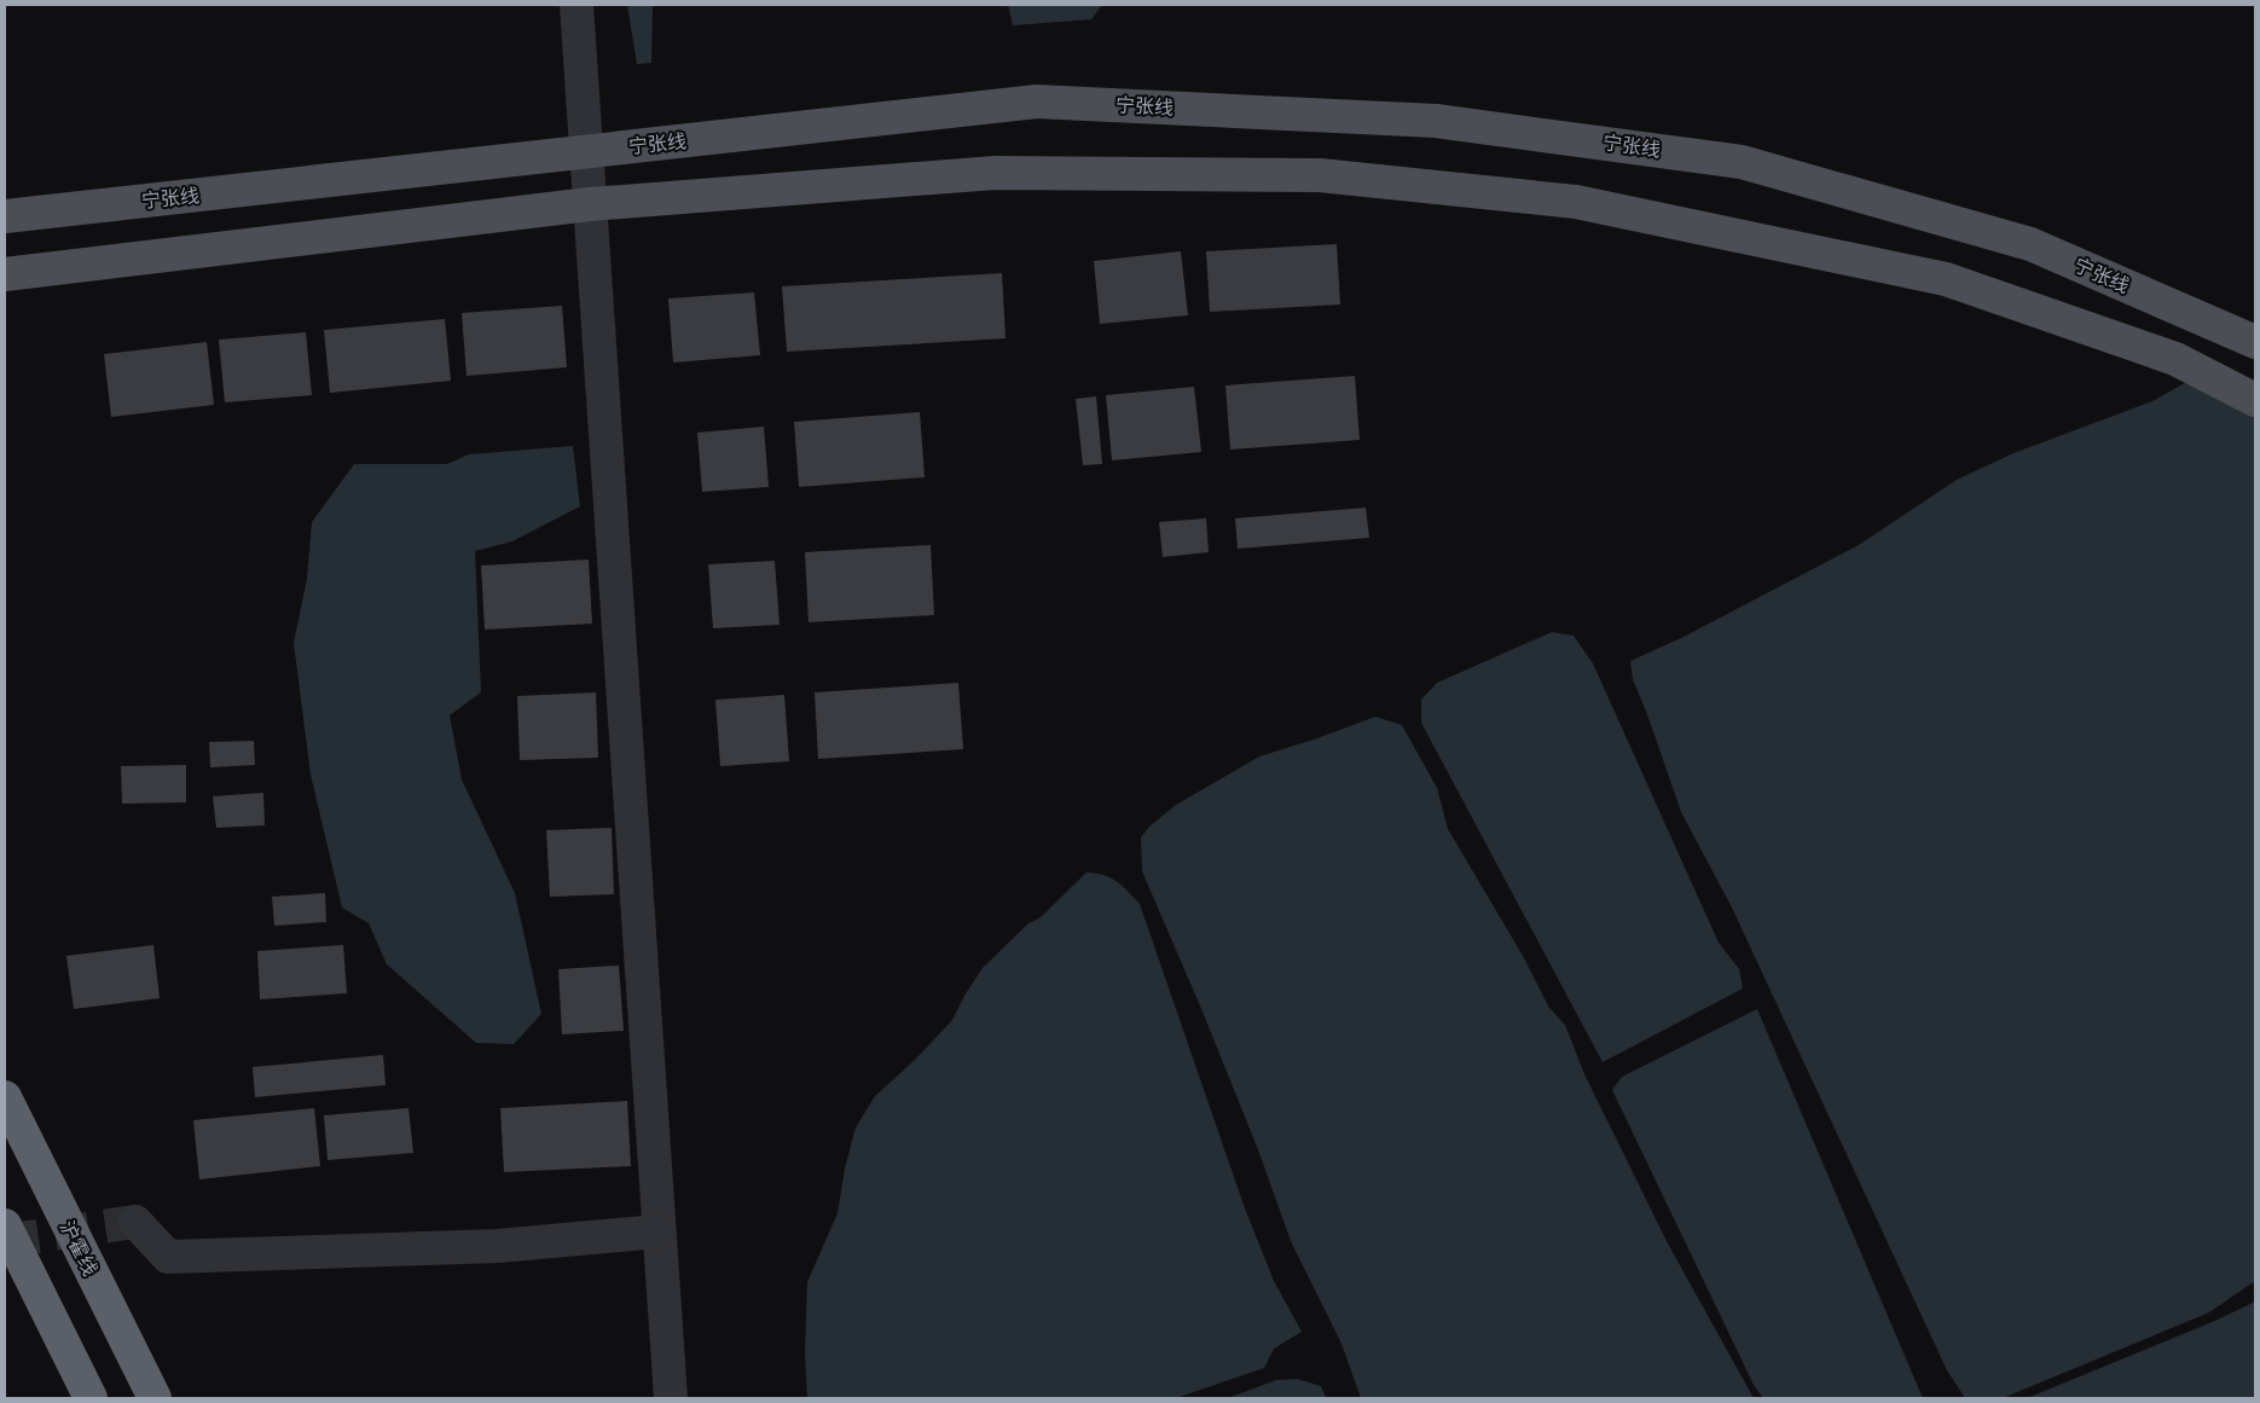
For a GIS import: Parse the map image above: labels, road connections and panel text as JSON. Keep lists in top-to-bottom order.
{
  "streets": {
    "highway": ["沪霍线"],
    "main road": ["宁张线"]
  }
}
